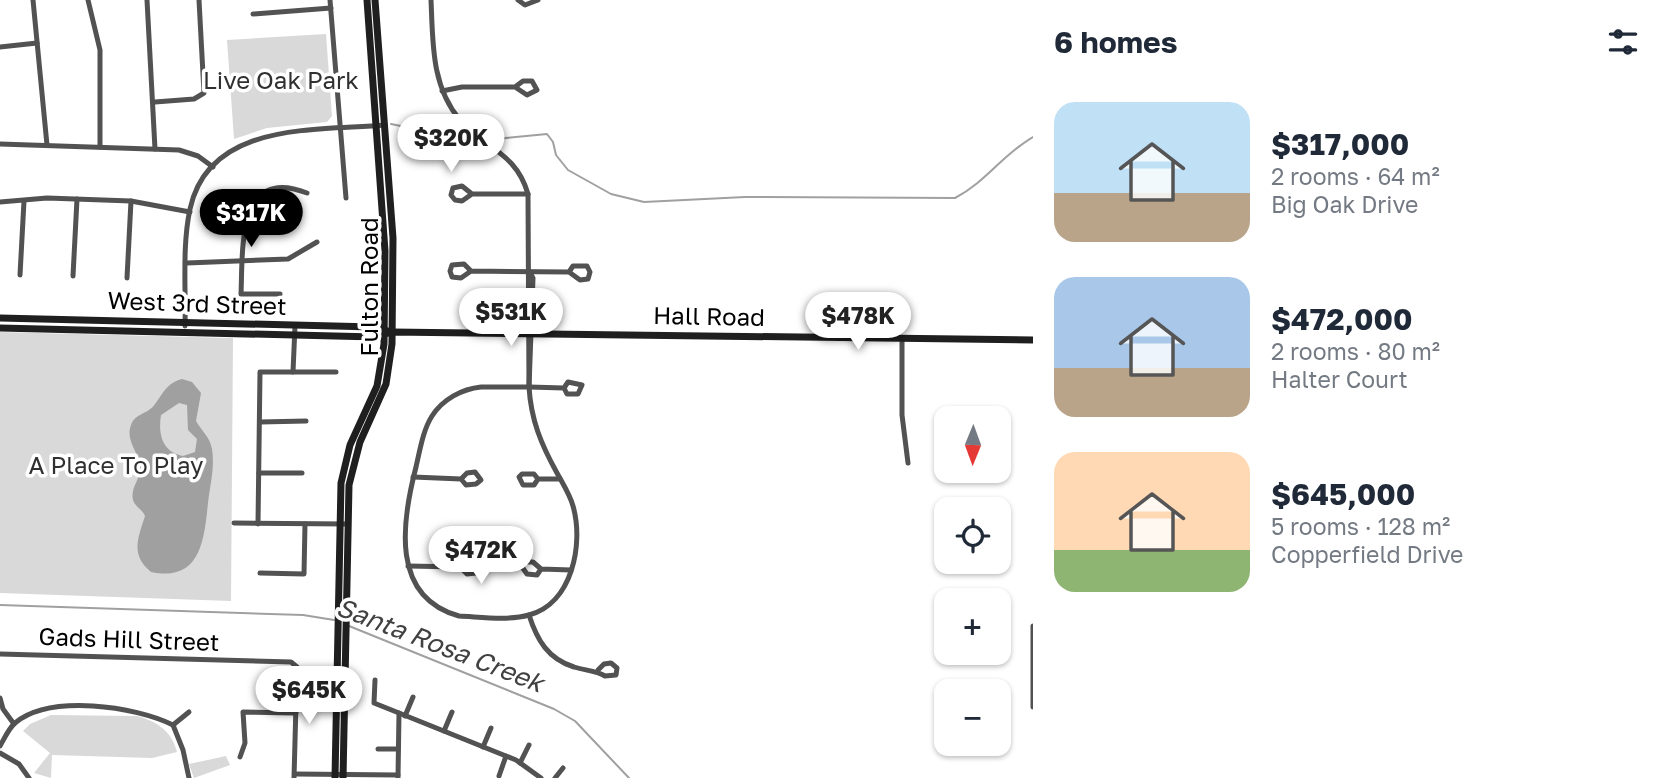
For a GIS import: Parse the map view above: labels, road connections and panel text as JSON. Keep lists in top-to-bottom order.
{
  "streets": {
    "main road": ["Fulton Road", "West 3rd Street", "Hall Road"],
    "street": ["Gads Hill Street"]
  },
  "crossings": [
    ["Fulton Road", "West 3rd Street"],
    ["Fulton Road", "Hall Road"],
    ["West 3rd Street", "Hall Road"]
  ],
  "water": ["Santa Rosa Creek"],
  "parks": ["Live Oak Park", "A Place To Play"],
  "north": "bottom",
  "page": {
    "heading": "6 homes",
    "list": [
      {
        "name": "$317,000",
        "note": "2 rooms · 64 m² · Big Oak Drive"
      },
      {
        "name": "$472,000",
        "note": "2 rooms · 80 m² · Halter Court"
      },
      {
        "name": "$645,000",
        "note": "5 rooms · 128 m² · Copperfield Drive"
      }
    ],
    "price": [
      "$320K",
      "$317K",
      "$531K",
      "$478K",
      "$472K",
      "$645K"
    ],
    "map_buttons": ["+", "−"]
  }
}
